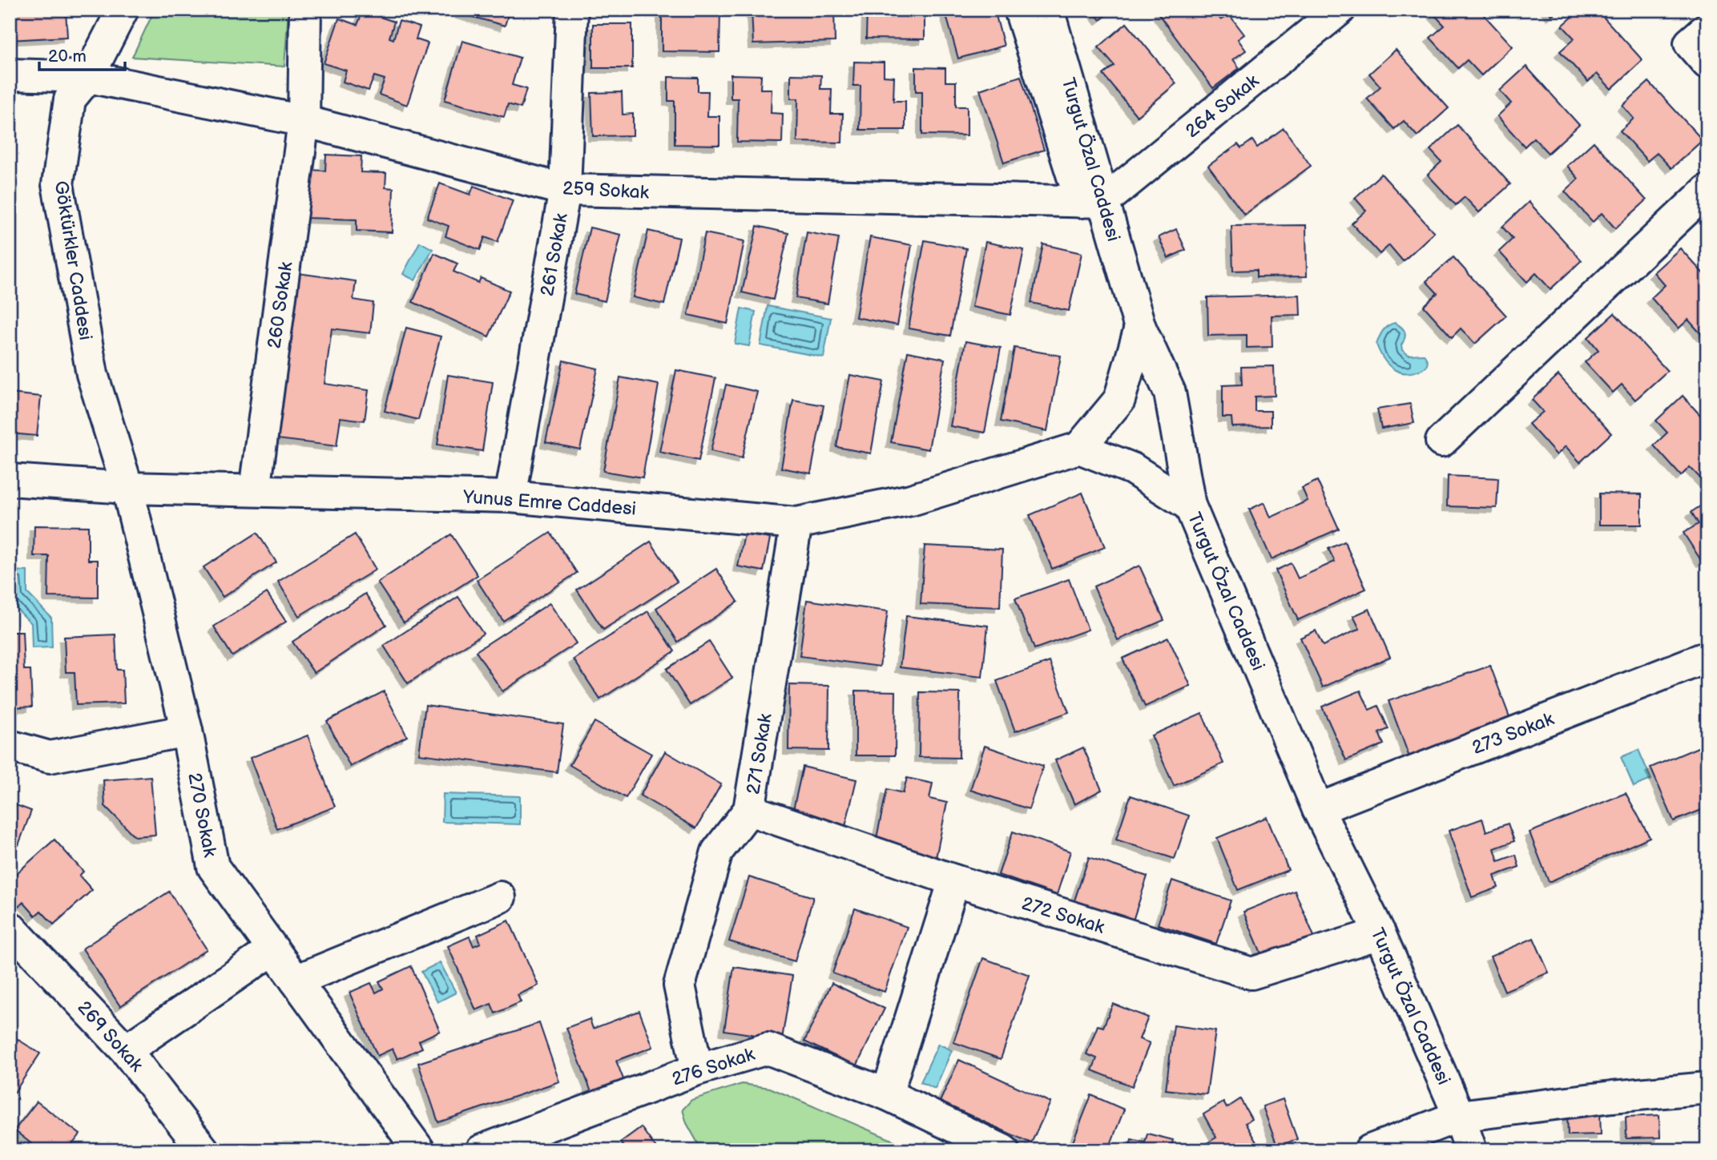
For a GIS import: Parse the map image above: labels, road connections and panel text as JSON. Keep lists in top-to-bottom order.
{
  "streets": {
    "street": [
      "264 Sokak",
      "Turgut Özal Caddesi",
      "259 Sokak",
      "261 Sokak",
      "Göktürkler Caddesi",
      "260 Sokak",
      "Yunus Emre Caddesi",
      "273 Sokak",
      "271 Sokak",
      "270 Sokak",
      "272 Sokak",
      "269 Sokak",
      "276 Sokak"
    ]
  },
  "crossings": [
    ["264 Sokak", "Turgut Özal Caddesi"],
    ["264 Sokak", "259 Sokak"],
    ["Turgut Özal Caddesi", "259 Sokak"],
    ["Turgut Özal Caddesi", "273 Sokak"],
    ["Turgut Özal Caddesi", "272 Sokak"],
    ["259 Sokak", "261 Sokak"],
    ["259 Sokak", "Göktürkler Caddesi"],
    ["259 Sokak", "260 Sokak"],
    ["261 Sokak", "Yunus Emre Caddesi"],
    ["Göktürkler Caddesi", "Yunus Emre Caddesi"],
    ["Göktürkler Caddesi", "270 Sokak"],
    ["260 Sokak", "Yunus Emre Caddesi"],
    ["Yunus Emre Caddesi", "271 Sokak"],
    ["Yunus Emre Caddesi", "270 Sokak"],
    ["271 Sokak", "272 Sokak"],
    ["271 Sokak", "276 Sokak"]
  ],
  "scale_bar": "20 m"
}
